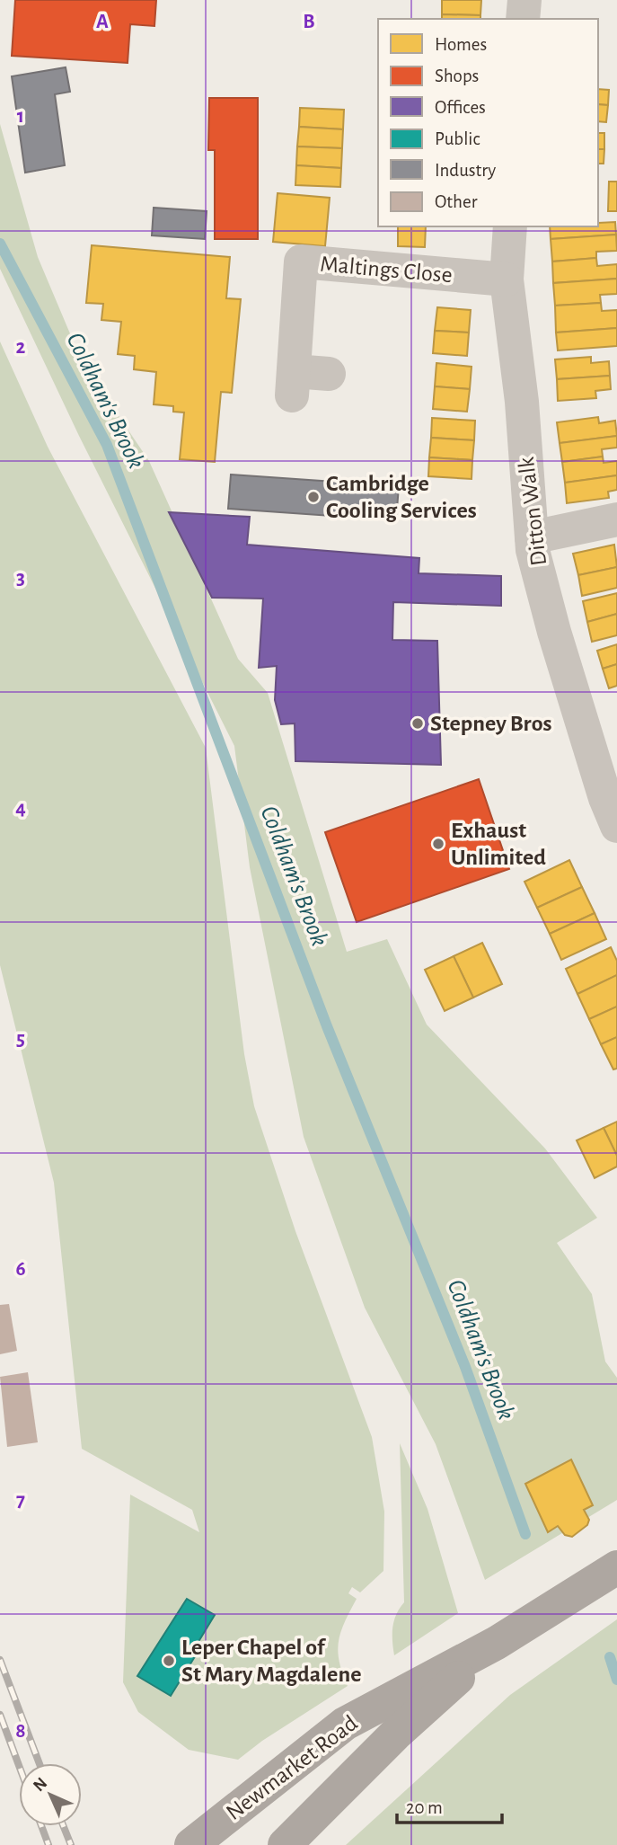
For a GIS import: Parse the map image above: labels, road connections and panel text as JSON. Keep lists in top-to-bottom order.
{
  "streets": {
    "main road": ["Newmarket Road"],
    "street": ["Maltings Close", "Ditton Walk"]
  },
  "crossings": [
    ["Maltings Close", "Ditton Walk"]
  ],
  "water": ["Coldham's Brook"],
  "places": [
    "Cambridge Cooling Services",
    "Stepney Bros",
    "Exhaust Unlimited",
    "Leper Chapel of St Mary Magdalene"
  ],
  "legend": [
    "Homes",
    "Shops",
    "Offices",
    "Public",
    "Industry",
    "Other"
  ],
  "scale_bar": "20 m",
  "north": "top left",
  "grid": {
    "columns": ["A", "B"],
    "rows": [
      "1",
      "2",
      "3",
      "4",
      "5",
      "6",
      "7",
      "8"
    ]
  }
}
